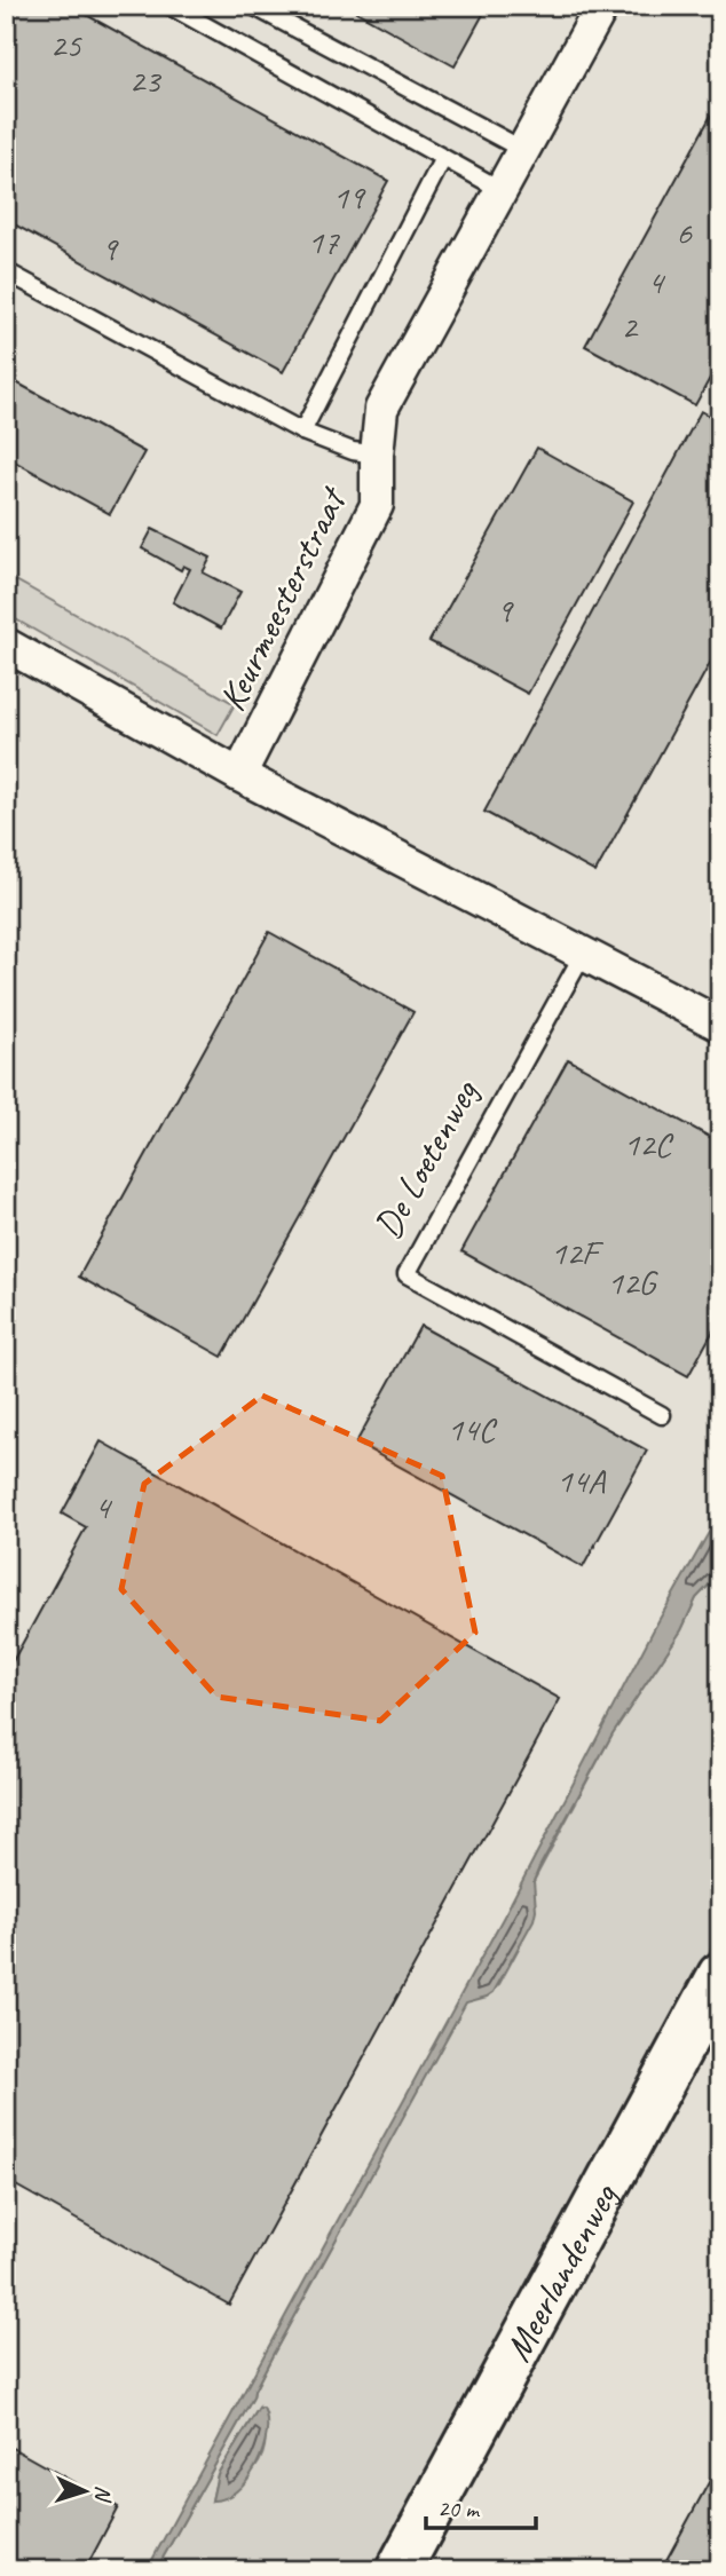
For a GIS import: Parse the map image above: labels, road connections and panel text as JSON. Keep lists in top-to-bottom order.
{
  "streets": {
    "street": ["Keurmeesterstraat", "Meerlandenweg"],
    "lane": ["De Loetenweg"]
  },
  "house_numbers": [
    "25",
    "23",
    "19",
    "6",
    "17",
    "9",
    "4",
    "2",
    "9",
    "12C",
    "12F",
    "12G",
    "14C",
    "14A",
    "4"
  ],
  "scale_bar": "20 m",
  "north": "right"
}
